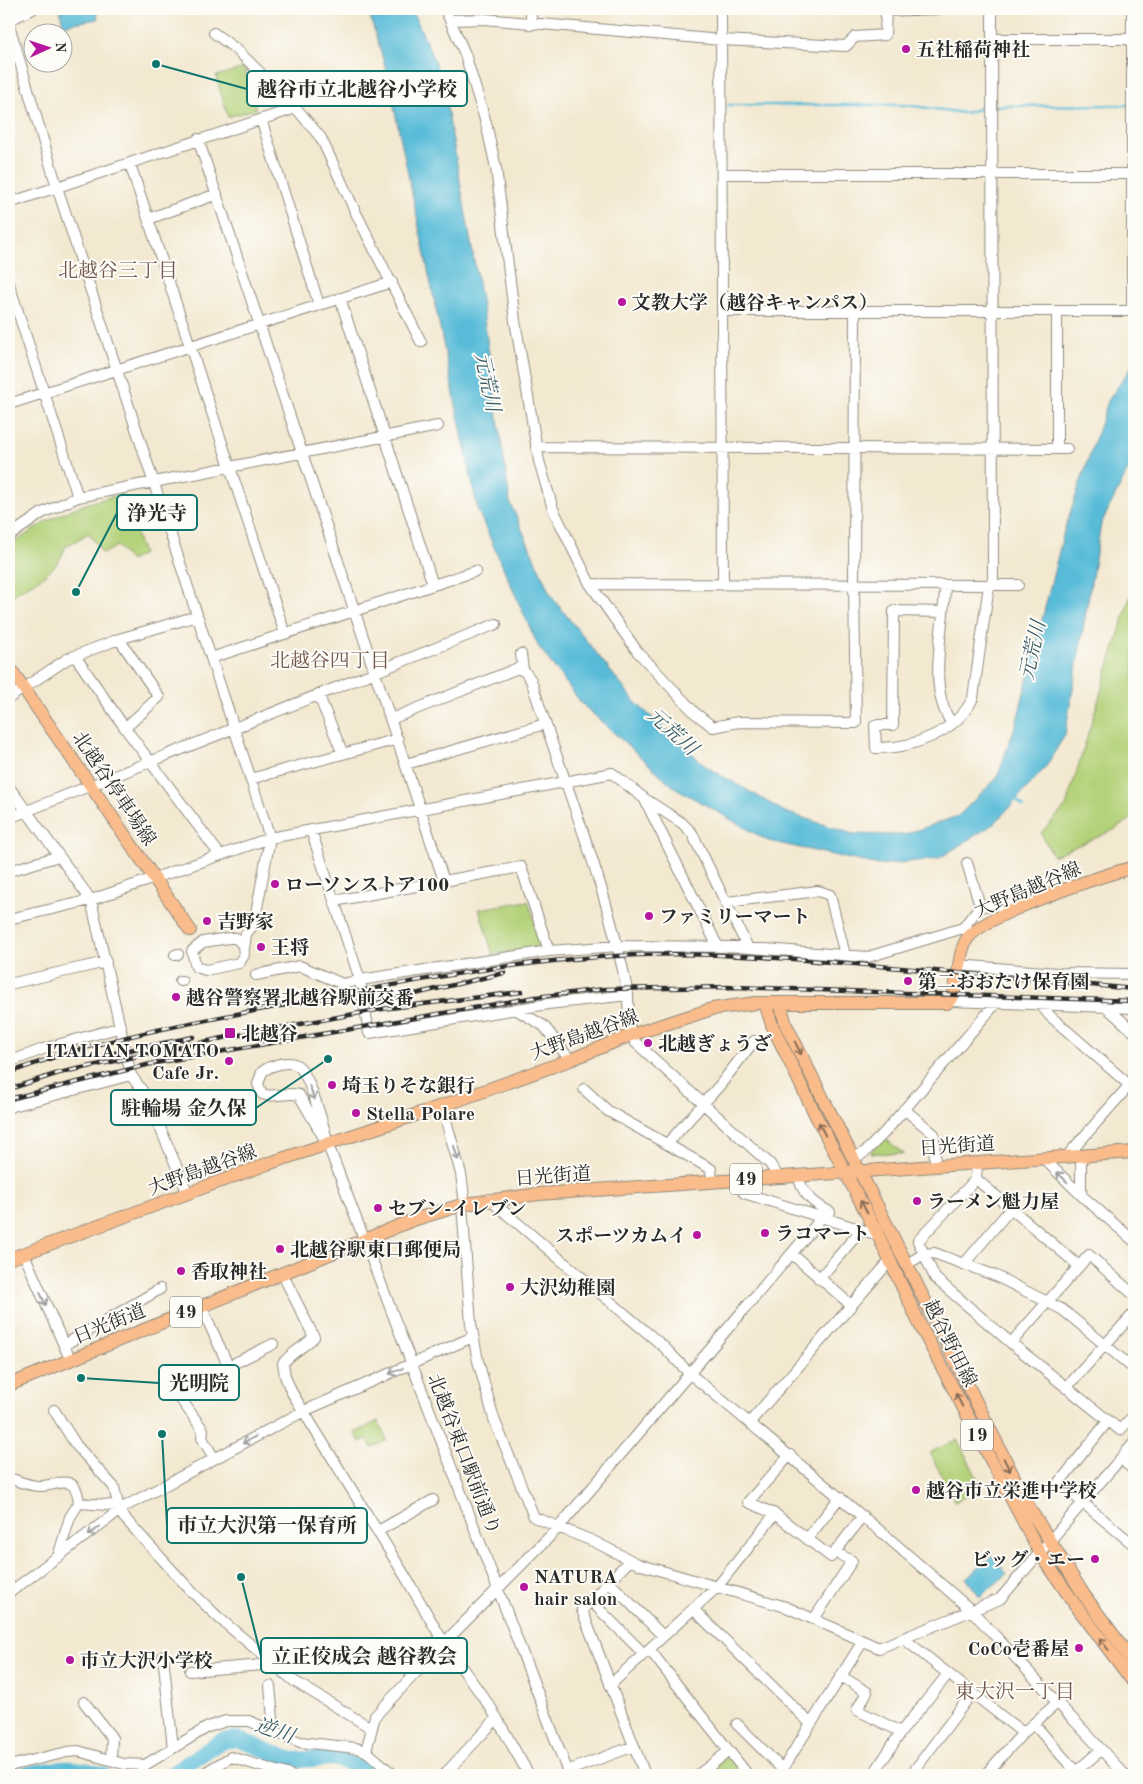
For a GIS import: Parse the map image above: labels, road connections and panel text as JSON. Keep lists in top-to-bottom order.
{
  "streets": {
    "main road": [
      "北越谷停車場線",
      "大野島越谷線",
      "日光街道",
      "49",
      "越谷野田線",
      "19"
    ],
    "street": ["北越谷東口駅前通り"]
  },
  "crossings": [
    ["大野島越谷線", "越谷野田線"],
    ["大野島越谷線", "北越谷東口駅前通り"],
    ["日光街道", "越谷野田線"],
    ["日光街道", "北越谷東口駅前通り"]
  ],
  "districts": ["北越谷三丁目", "北越谷四丁目", "東大沢一丁目"],
  "water": ["元荒川", "逆川"],
  "places": {
    "other": [
      "五社稲荷神社",
      "越谷市立北越谷小学校",
      "文教大学（越谷キャンパス）",
      "浄光寺",
      "ローソンストア100",
      "ファミリーマート",
      "吉野家",
      "王将",
      "第二おおたけ保育園",
      "越谷警察署北越谷駅前交番",
      "北越ぎょうざ",
      "駐輪場 金久保",
      "ITALIAN TOMATO Cafe Jr.",
      "埼玉りそな銀行",
      "Stella Polare",
      "ラーメン魁力屋",
      "セブン-イレブン",
      "ラコマート",
      "スポーツカムイ",
      "北越谷駅東口郵便局",
      "香取神社",
      "大沢幼稚園",
      "光明院",
      "市立大沢第一保育所",
      "越谷市立栄進中学校",
      "ビッグ・エー",
      "立正佼成会 越谷教会",
      "NATURA hair salon",
      "CoCo壱番屋",
      "市立大沢小学校"
    ],
    "transit": ["北越谷"]
  },
  "north": "right"
}
